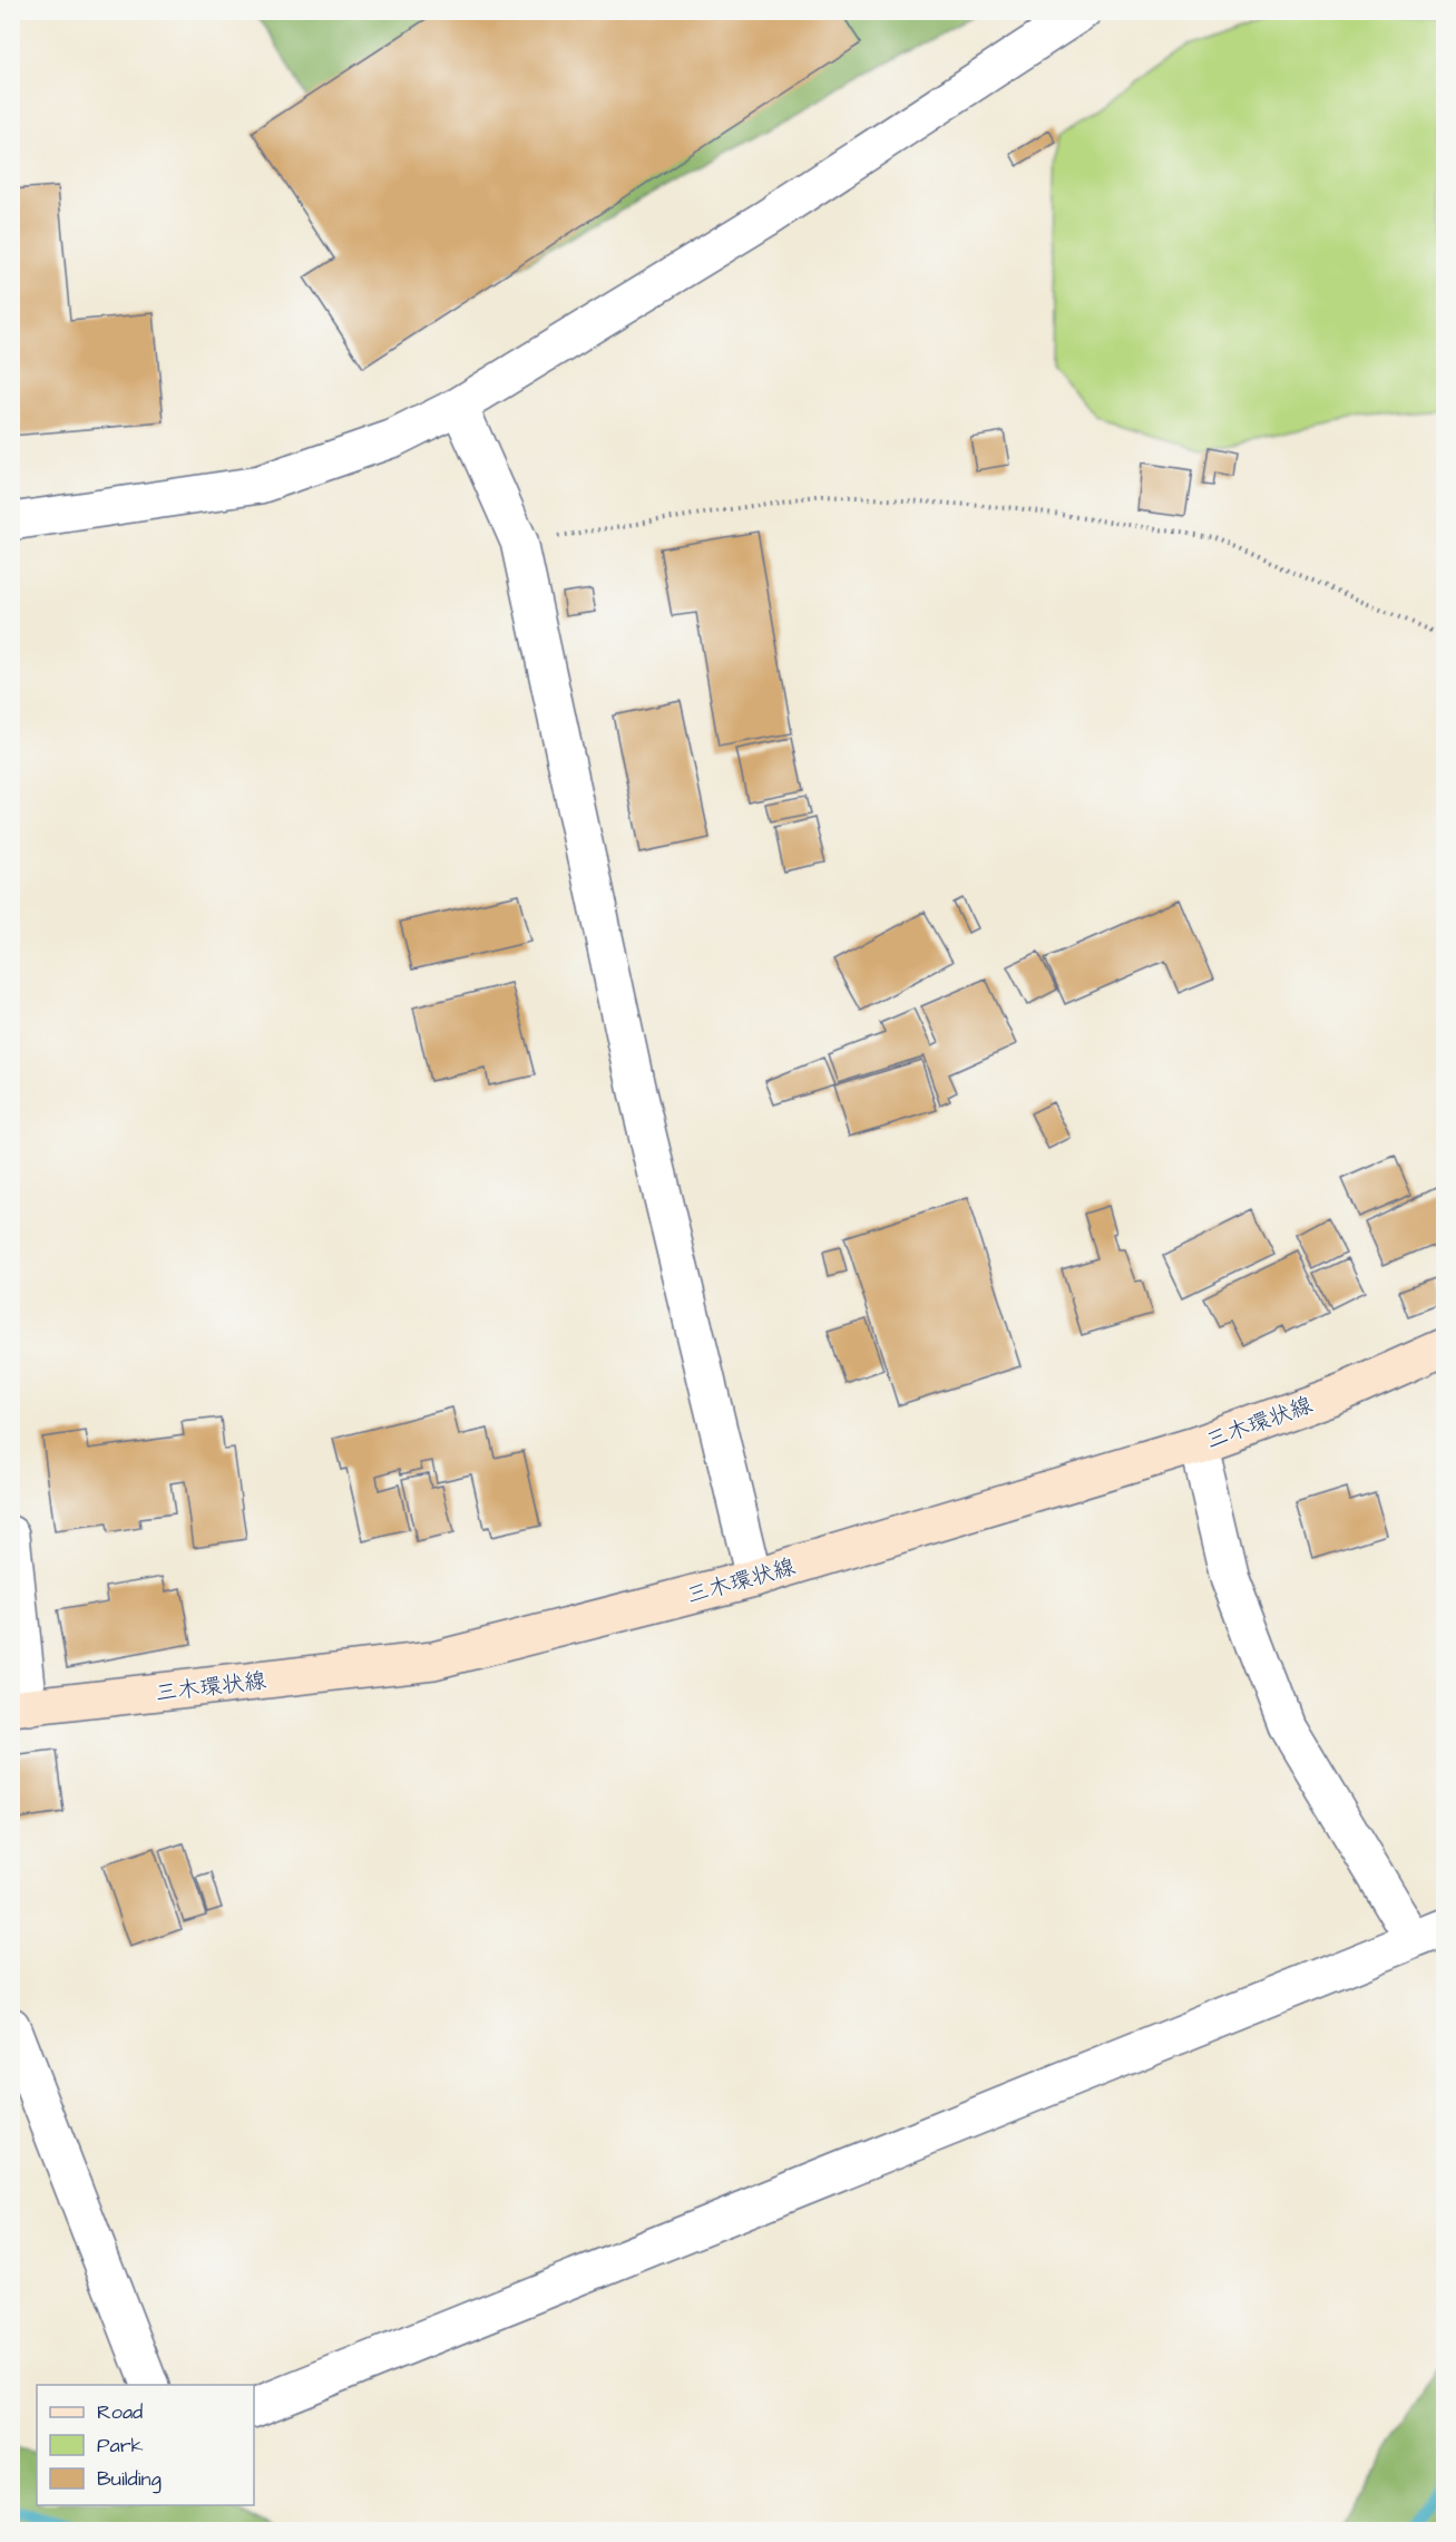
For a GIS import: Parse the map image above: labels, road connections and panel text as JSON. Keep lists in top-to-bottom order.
{
  "streets": {
    "main road": ["三木環状線"]
  },
  "legend": ["Road", "Park", "Building"]
}
